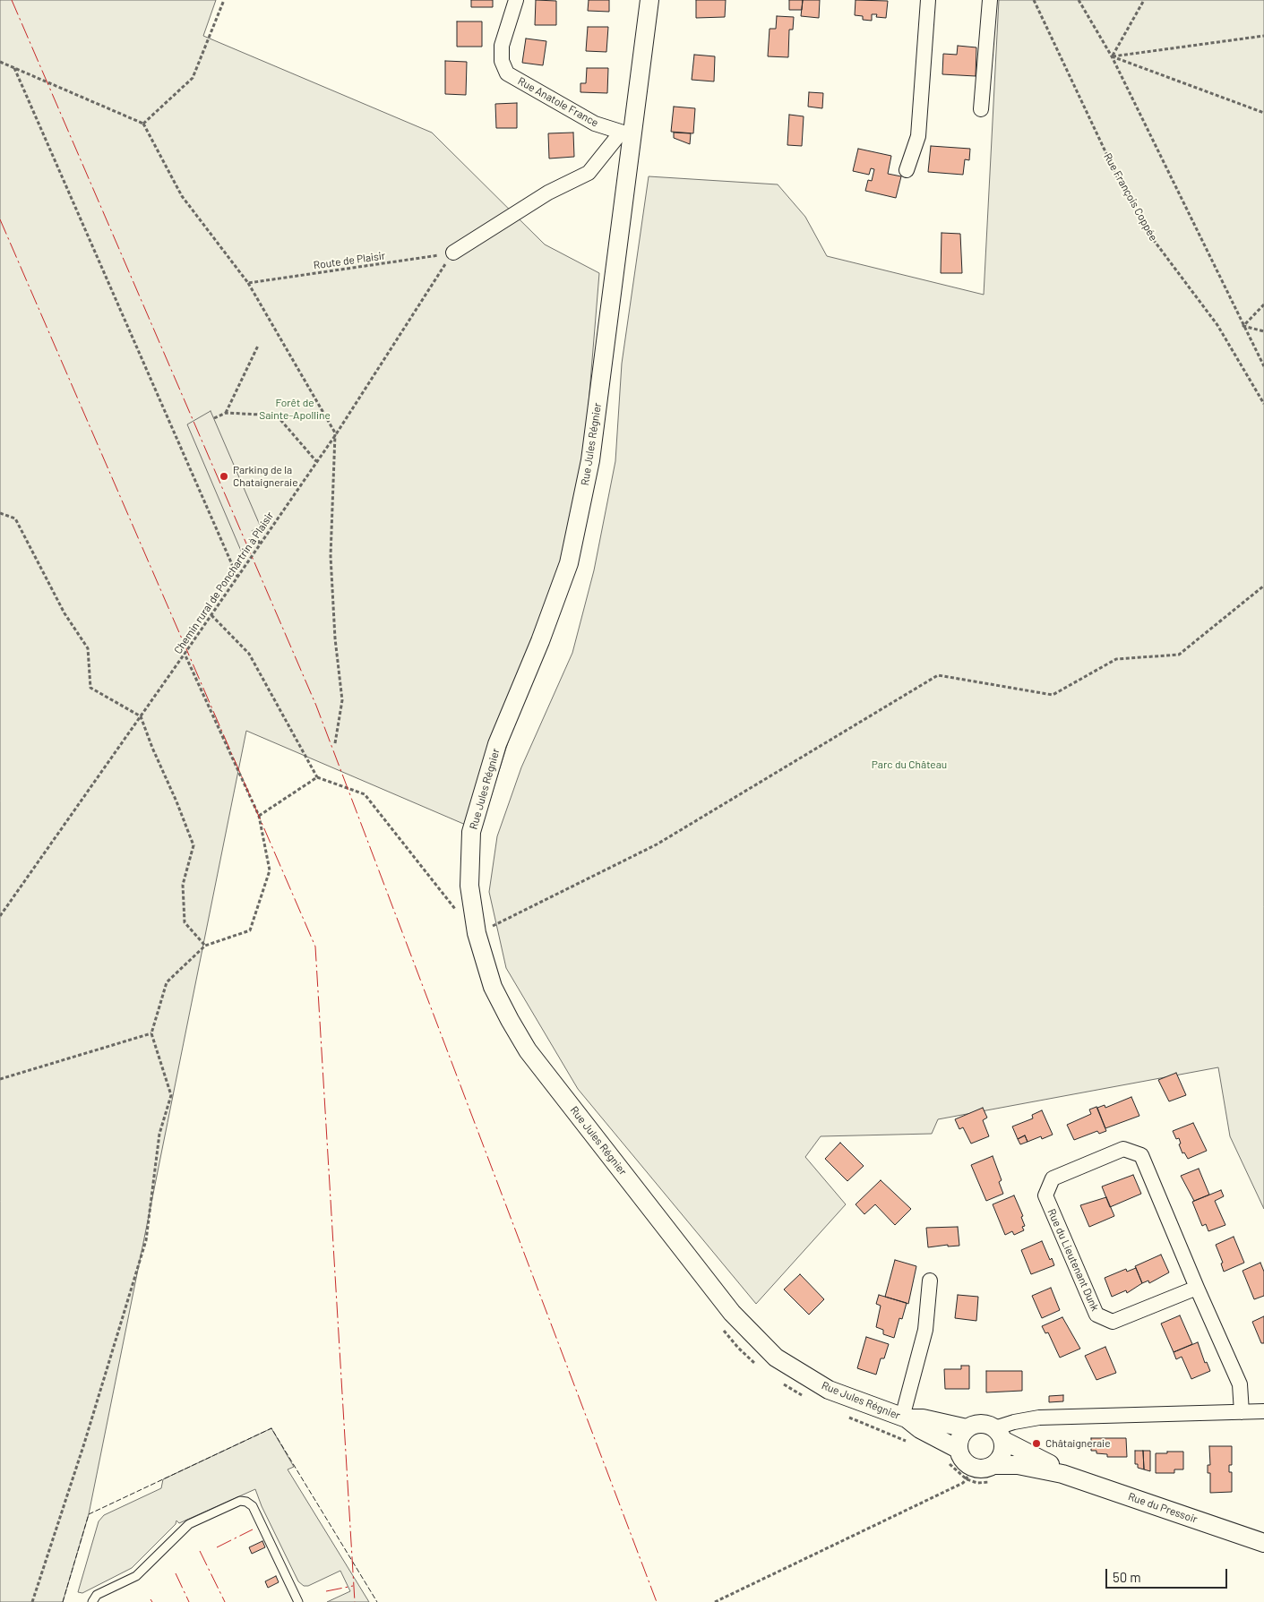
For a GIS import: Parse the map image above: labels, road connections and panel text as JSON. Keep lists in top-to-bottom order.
{
  "streets": {
    "street": [
      "Rue Anatole France",
      "Rue Jules Régnier",
      "Rue du Lieutenant Dunk",
      "Rue du Pressoir"
    ],
    "path": ["Rue François Coppée", "Route de Plaisir", "Chemin rural de Ponchartrin à Plaisir"]
  },
  "crossings": [
    ["Rue Anatole France", "Rue Jules Régnier"],
    ["Route de Plaisir", "Chemin rural de Ponchartrin à Plaisir"]
  ],
  "parks": ["Forêt de Sainte-Apolline", "Parc du Château"],
  "places": ["Parking de la Chataigneraie", "Châtaigneraie"],
  "scale_bar": "50 m"
}
